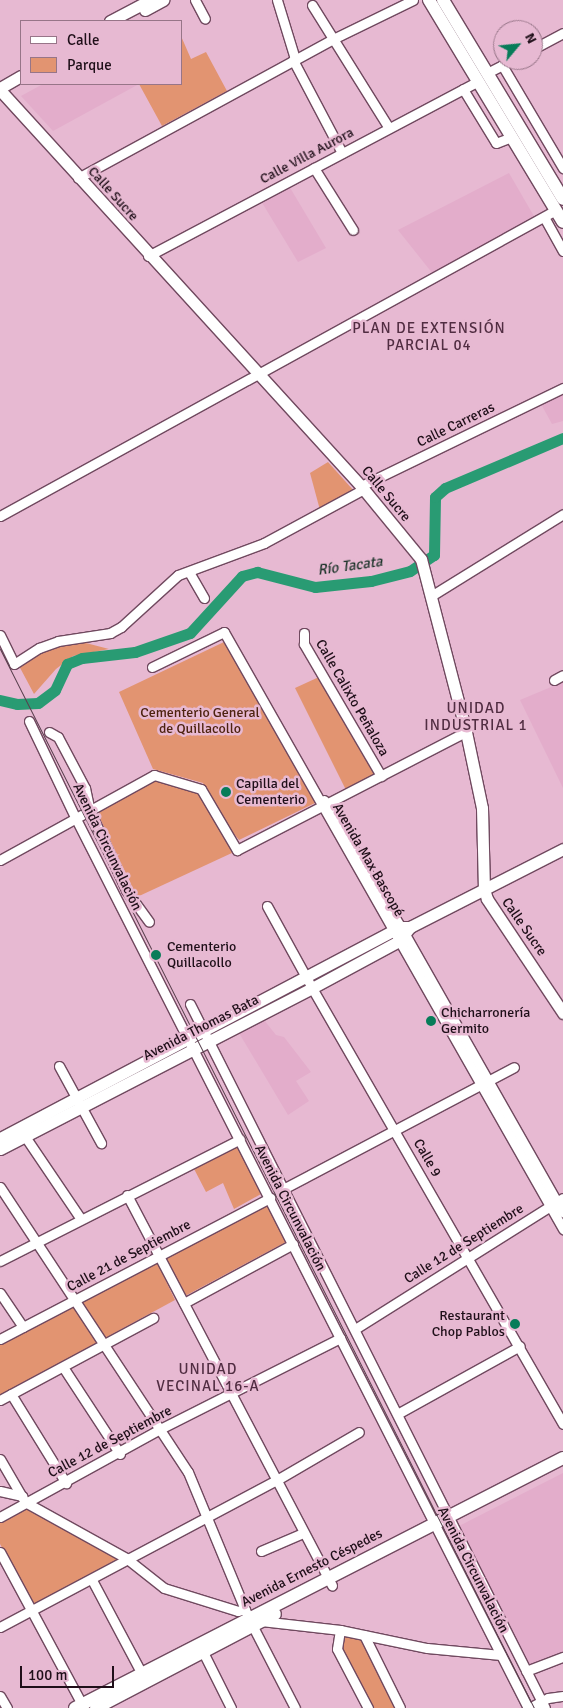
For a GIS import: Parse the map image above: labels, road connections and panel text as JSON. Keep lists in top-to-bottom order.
{
  "streets": {
    "highway": ["Avenida Ernesto Céspedes"],
    "main road": ["Calle Sucre", "Avenida Thomas Bata"],
    "street": [
      "Calle Villa Aurora",
      "Calle Carreras",
      "Calle Calixto Peñaloza",
      "Avenida Circunvalación",
      "Avenida Max Bascopé",
      "Calle 9",
      "Calle 12 de Septiembre",
      "Calle 21 de Septiembre"
    ]
  },
  "crossings": [
    ["Calle Villa Aurora", "Calle Sucre"],
    ["Calle Sucre", "Calle Carreras"],
    ["Calle Sucre", "Avenida Thomas Bata"],
    ["Avenida Circunvalación", "Avenida Thomas Bata"],
    ["Avenida Circunvalación", "Calle 12 de Septiembre"],
    ["Avenida Circunvalación", "Calle 21 de Septiembre"],
    ["Avenida Circunvalación", "Avenida Ernesto Céspedes"],
    ["Avenida Max Bascopé", "Avenida Thomas Bata"],
    ["Avenida Max Bascopé", "Calle 12 de Septiembre"],
    ["Avenida Thomas Bata", "Calle 9"],
    ["Calle 9", "Calle 12 de Septiembre"]
  ],
  "districts": ["PLAN DE EXTENSIÓN PARCIAL 04", "UNIDAD INDUSTRIAL 1", "UNIDAD VECINAL 16-A"],
  "water": ["Río Tacata"],
  "parks": ["Cementerio General de Quillacollo"],
  "places": [
    "Capilla del Cementerio",
    "Cementerio Quillacollo",
    "Chicharronería Germito",
    "Restaurant Chop Pablos"
  ],
  "legend": ["Calle", "Parque"],
  "scale_bar": "100 m",
  "north": "top right"
}
